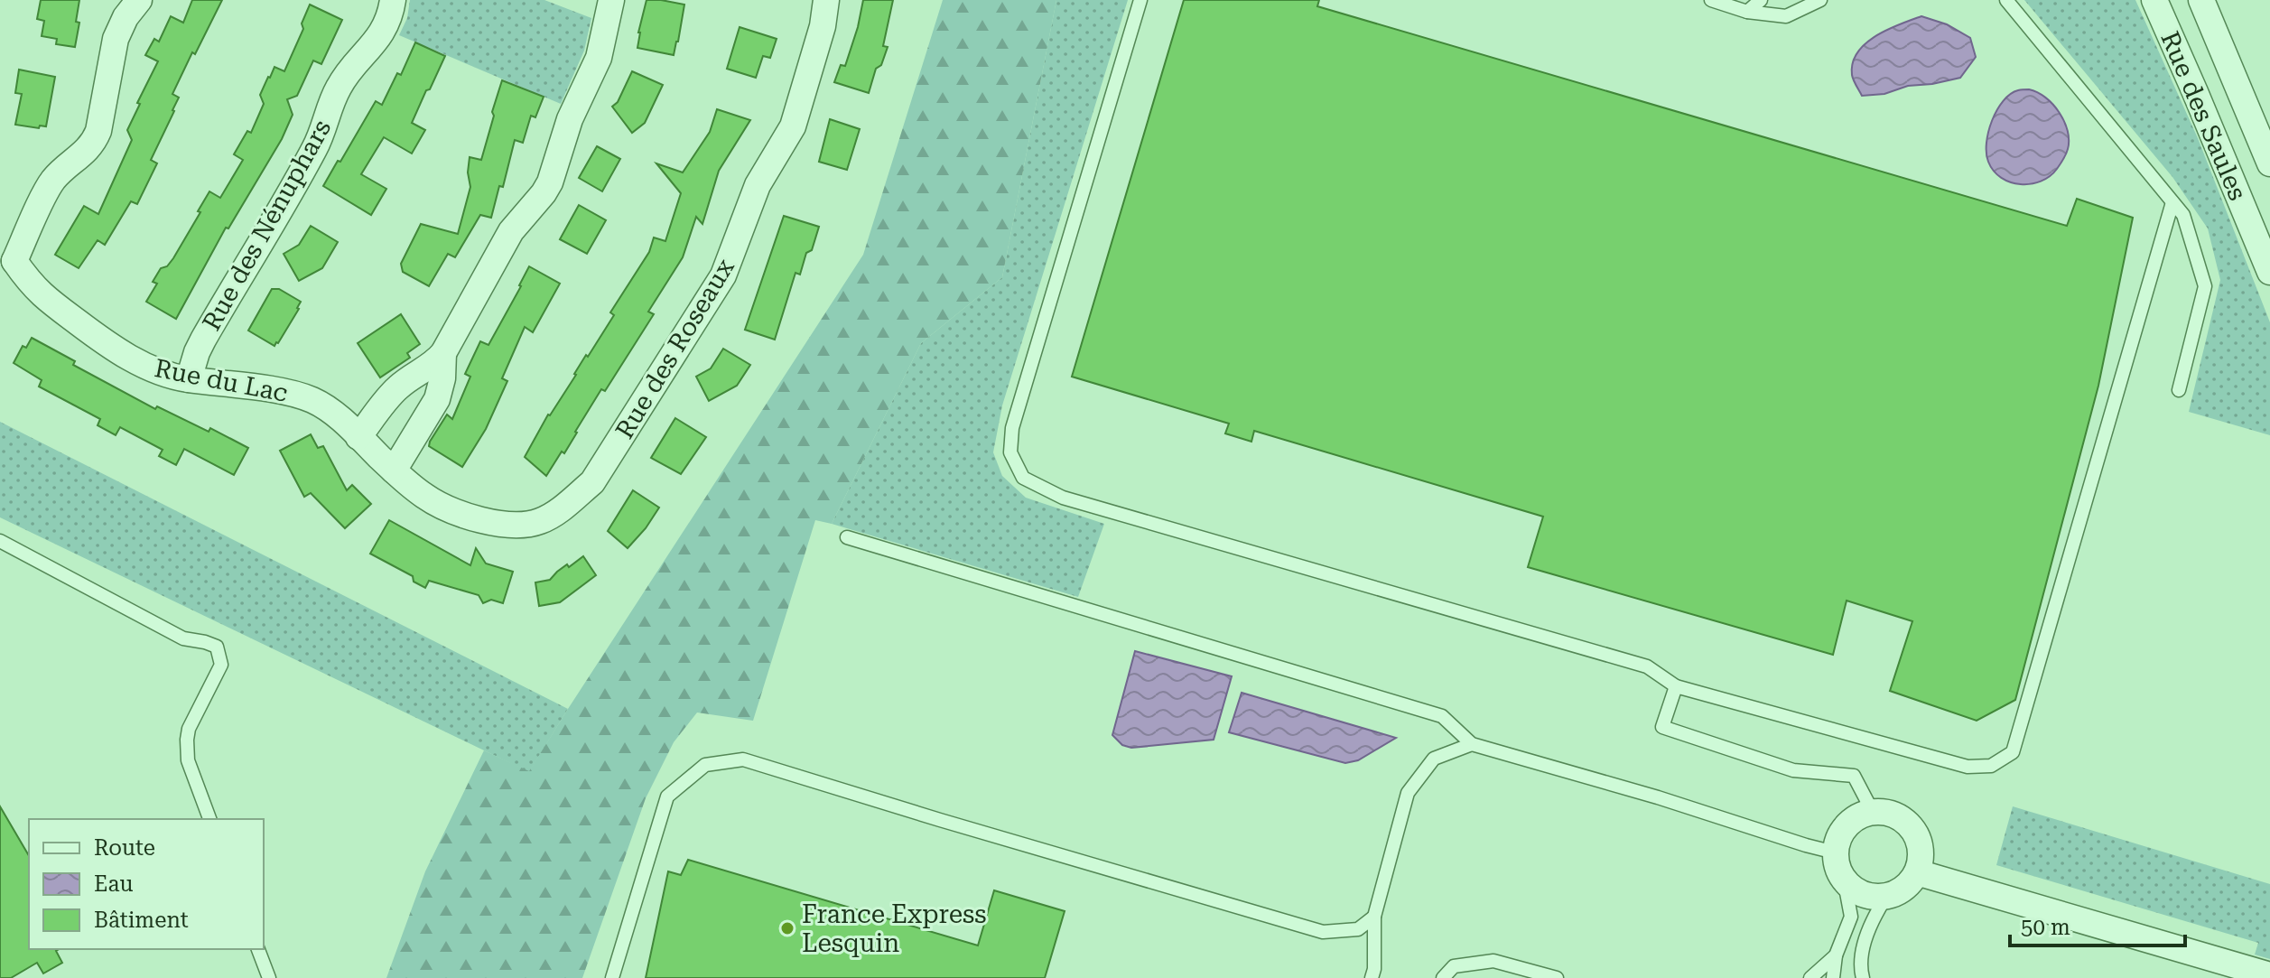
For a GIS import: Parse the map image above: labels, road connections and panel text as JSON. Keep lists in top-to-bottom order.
{
  "streets": {
    "street": [
      "Rue des Saules",
      "Rue des Nénuphars",
      "Rue des Roseaux",
      "Rue du Lac"
    ]
  },
  "crossings": [
    ["Rue des Nénuphars", "Rue du Lac"],
    ["Rue des Roseaux", "Rue du Lac"]
  ],
  "places": ["France Express Lesquin"],
  "legend": ["Route", "Eau", "Bâtiment"],
  "scale_bar": "50 m"
}
